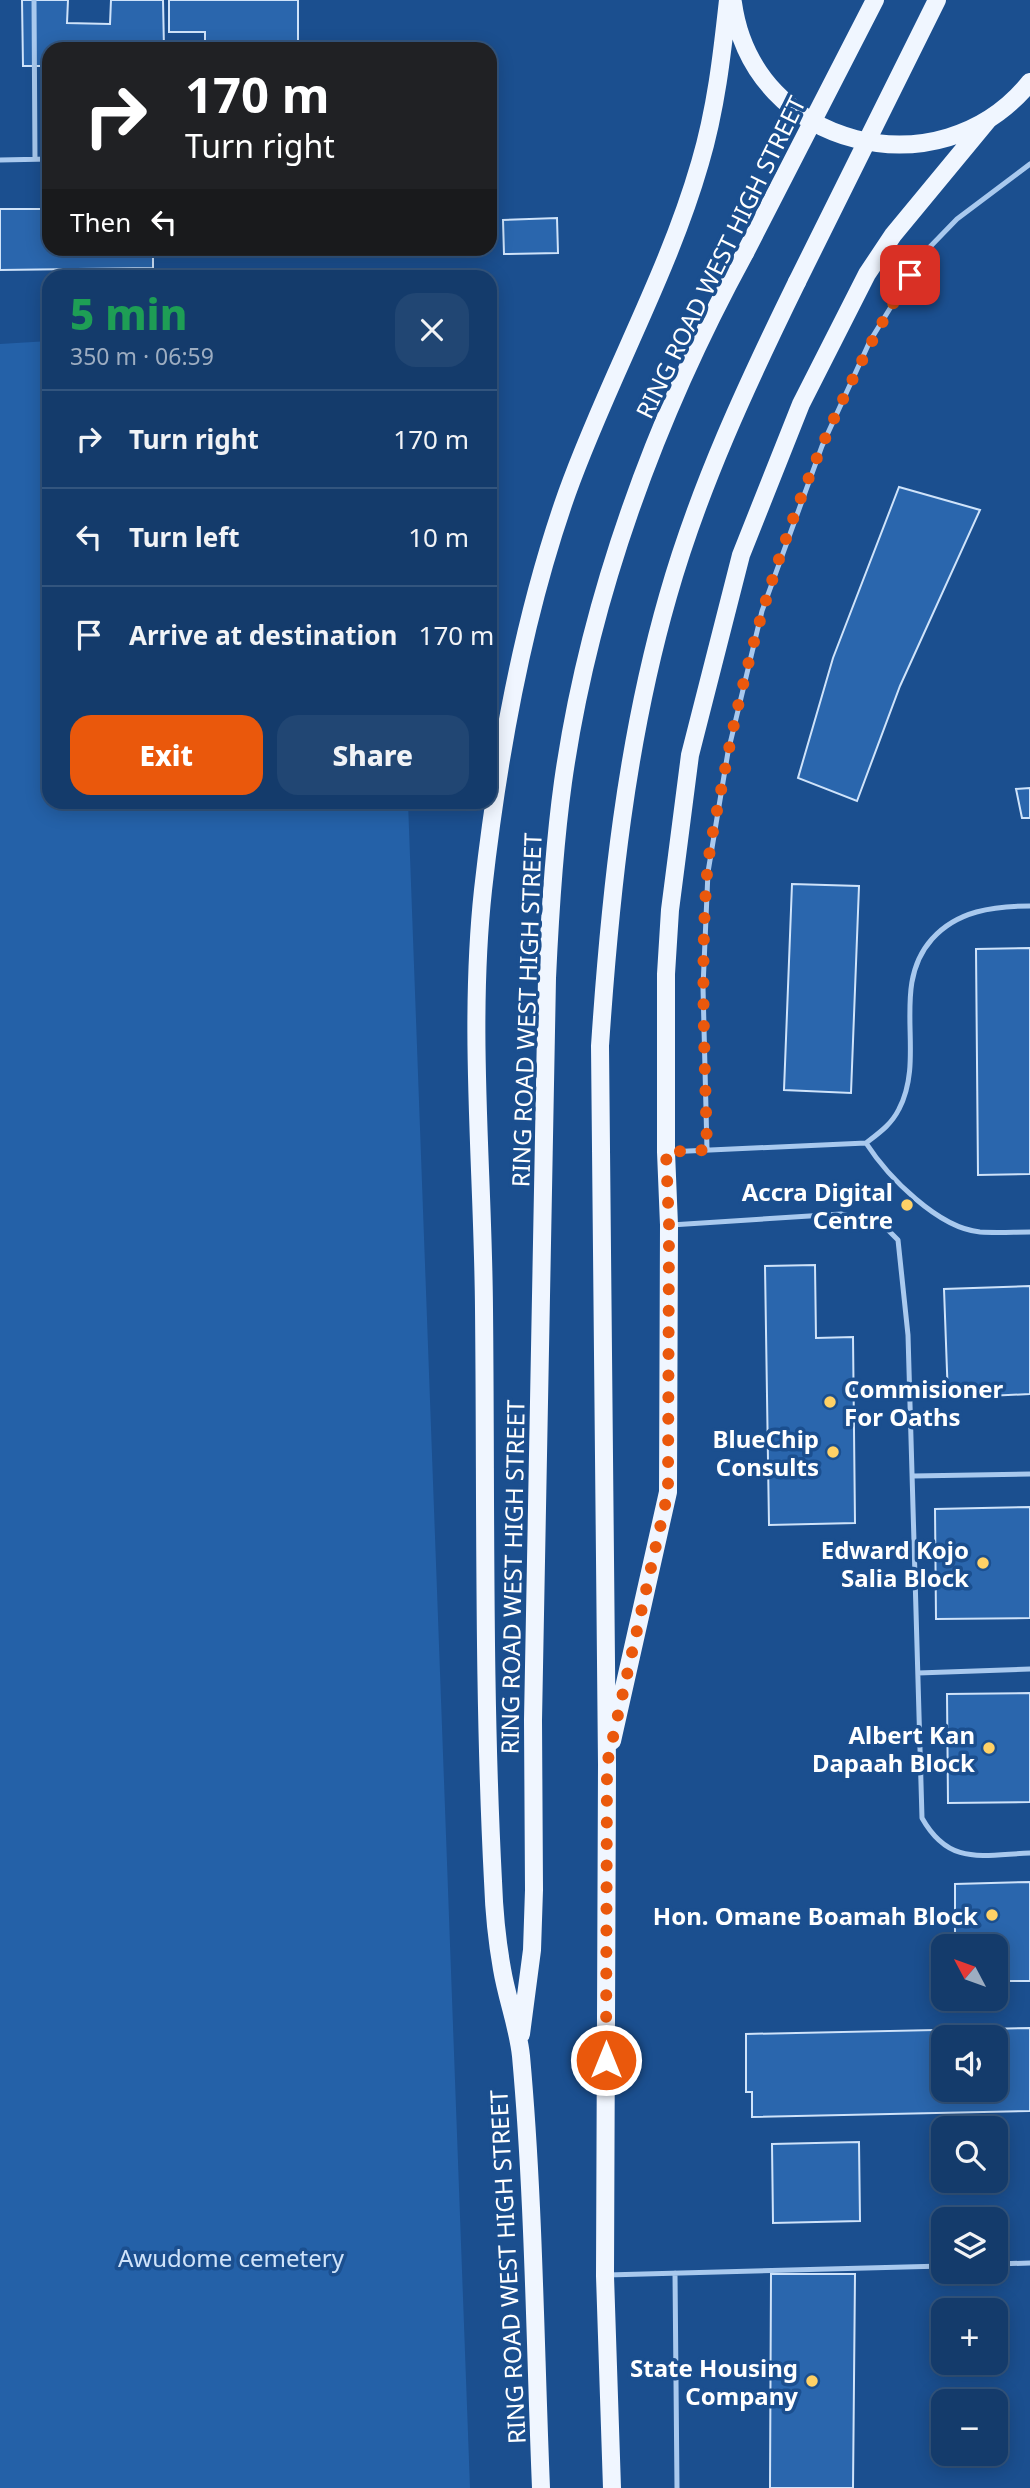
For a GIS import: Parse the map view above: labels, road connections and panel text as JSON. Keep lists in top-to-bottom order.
{
  "streets": {
    "main road": ["RING ROAD WEST HIGH STREET"]
  },
  "parks": ["Awudome cemetery"],
  "places": [
    "Accra Digital Centre",
    "Commisioner For Oaths",
    "BlueChip Consults",
    "Edward Kojo Salia Block",
    "Albert Kan Dapaah Block",
    "Hon. Omane Boamah Block",
    "State Housing Company"
  ],
  "north": "top left",
  "page": {
    "turn": ["170 m", "Turn right"],
    "then": "Then",
    "heading": ["5 min", "350 m · 06:59"],
    "list": [
      {
        "name": "Turn right",
        "value": "170 m"
      },
      {
        "name": "Turn left",
        "value": "10 m"
      },
      {
        "name": "Arrive at destination",
        "value": "170 m"
      }
    ],
    "buttons": ["Exit", "Share"],
    "map_buttons": ["+", "−"]
  }
}
